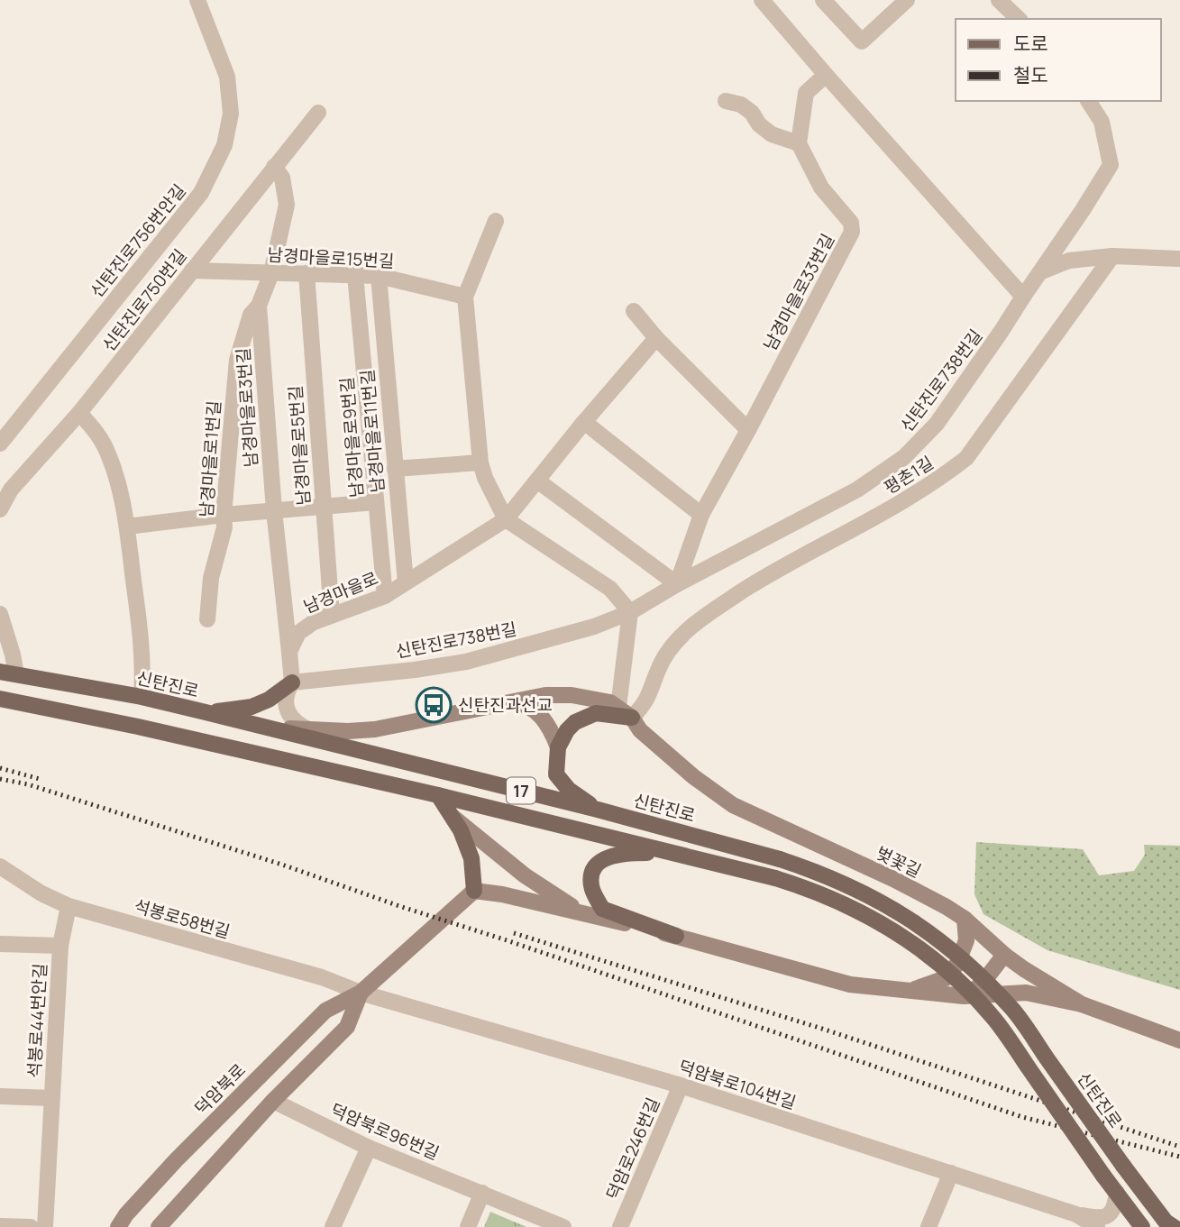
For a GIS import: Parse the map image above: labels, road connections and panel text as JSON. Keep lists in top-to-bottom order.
{
  "streets": {
    "main road": ["신탄진로", "17"],
    "street": [
      "신탄진로756번안길",
      "남경마을로15번길",
      "남경마을로33번길",
      "신탄진로750번길",
      "신탄진로738번길",
      "남경마을로3번길",
      "남경마을로11번길",
      "남경마을로9번길",
      "남경마을로5번길",
      "남경마을로1번길",
      "평촌1길",
      "남경마을로",
      "벚꽃길",
      "석봉로58번길",
      "석봉로44번안길",
      "덕암북로104번길",
      "덕암북로",
      "덕암북로96번길",
      "덕암로246번길"
    ]
  },
  "crossings": [
    ["남경마을로15번길", "신탄진로750번길"],
    ["남경마을로15번길", "남경마을로3번길"],
    ["남경마을로15번길", "남경마을로11번길"],
    ["남경마을로15번길", "남경마을로9번길"],
    ["남경마을로15번길", "남경마을로5번길"],
    ["신탄진로750번길", "남경마을로3번길"],
    ["남경마을로3번길", "남경마을로1번길"],
    ["남경마을로3번길", "남경마을로"],
    ["남경마을로11번길", "남경마을로"],
    ["남경마을로9번길", "남경마을로"],
    ["남경마을로5번길", "남경마을로"],
    ["평촌1길", "벚꽃길"],
    ["석봉로58번길", "석봉로44번안길"],
    ["석봉로58번길", "덕암북로104번길"],
    ["석봉로58번길", "덕암북로"],
    ["덕암북로104번길", "덕암북로"],
    ["덕암북로104번길", "덕암로246번길"],
    ["덕암북로", "덕암북로96번길"]
  ],
  "places": {
    "bus stop": ["신탄진과선교"]
  },
  "legend": ["도로", "철도"]
}
